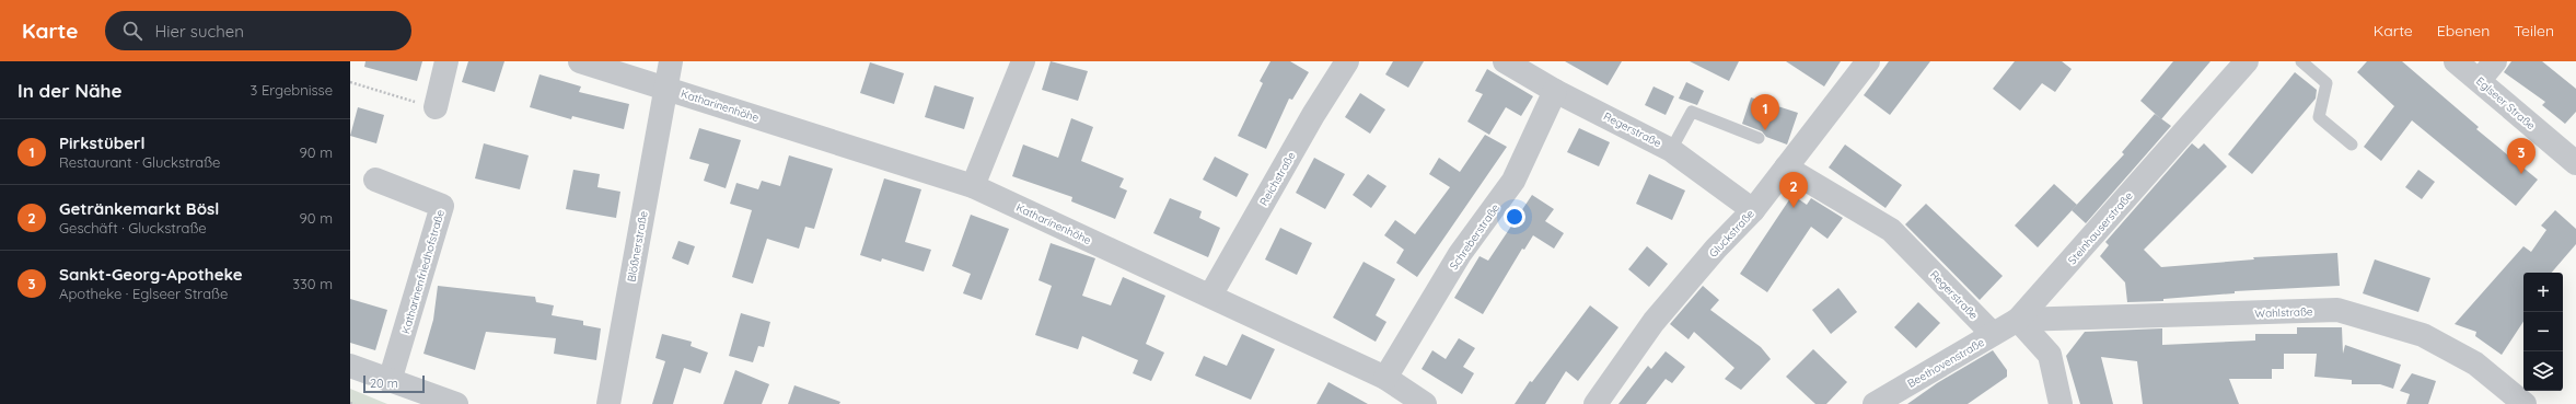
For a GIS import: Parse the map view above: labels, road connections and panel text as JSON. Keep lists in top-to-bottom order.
{
  "streets": {
    "street": [
      "Eglseer Straße",
      "Katharinenhöhe",
      "Regerstraße",
      "Reichstraße",
      "Steinhauserstraße",
      "Gluckstraße",
      "Schreberstraße",
      "Blößnerstraße",
      "Katharinenfriedhofstraße",
      "Wahlstraße",
      "Beethovenstraße"
    ]
  },
  "crossings": [
    ["Katharinenhöhe", "Reichstraße"],
    ["Katharinenhöhe", "Schreberstraße"],
    ["Katharinenhöhe", "Blößnerstraße"],
    ["Regerstraße", "Gluckstraße"],
    ["Regerstraße", "Schreberstraße"],
    ["Regerstraße", "Beethovenstraße"],
    ["Steinhauserstraße", "Wahlstraße"],
    ["Steinhauserstraße", "Beethovenstraße"],
    ["Wahlstraße", "Beethovenstraße"]
  ],
  "scale_bar": "20 m",
  "page": {
    "header": "Karte",
    "search": "Hier suchen",
    "nav": ["Karte", "Ebenen", "Teilen"],
    "heading": ["In der Nähe", "3 Ergebnisse"],
    "pins": ["1", "3", "2"],
    "list": [
      {
        "mark": "1",
        "name": "Pirkstüberl",
        "note": "Restaurant · Gluckstraße",
        "value": "90 m"
      },
      {
        "mark": "2",
        "name": "Getränkemarkt Bösl",
        "note": "Geschäft · Gluckstraße",
        "value": "90 m"
      },
      {
        "mark": "3",
        "name": "Sankt-Georg-Apotheke",
        "note": "Apotheke · Eglseer Straße",
        "value": "330 m"
      }
    ],
    "map_buttons": ["+", "−"],
    "scale": "20 m"
  }
}
